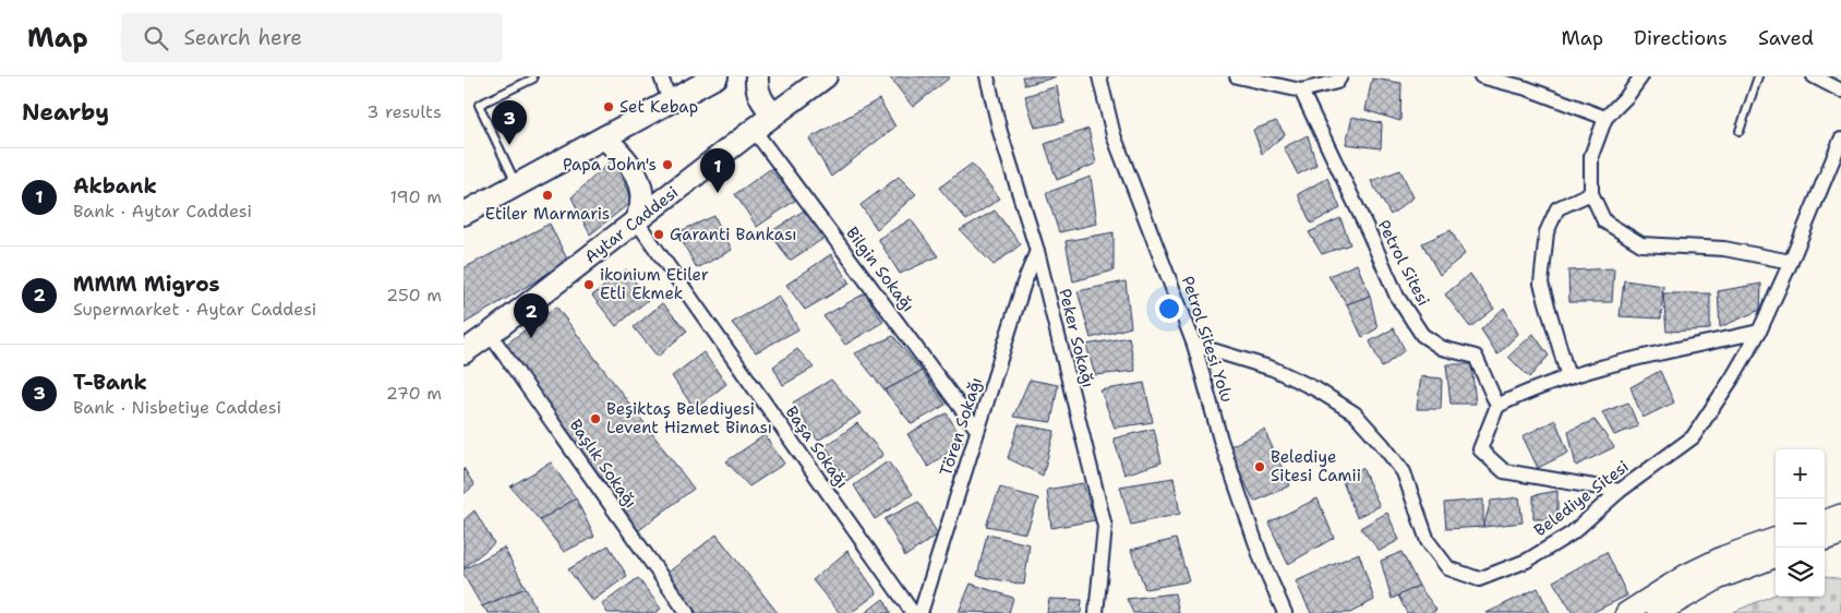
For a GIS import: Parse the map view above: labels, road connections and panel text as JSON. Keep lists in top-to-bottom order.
{
  "streets": {
    "main road": ["Aytar Caddesi"],
    "street": [
      "Petrol Sitesi",
      "Bilgin Sokağı",
      "Peker Sokağı",
      "Petrol Sitesi Yolu",
      "Tören Sokağı",
      "Başa Sokağı",
      "Başlık Sokağı",
      "Belediye Sitesi"
    ]
  },
  "crossings": [
    ["Aytar Caddesi", "Bilgin Sokağı"],
    ["Aytar Caddesi", "Başa Sokağı"],
    ["Aytar Caddesi", "Başlık Sokağı"],
    ["Bilgin Sokağı", "Tören Sokağı"],
    ["Peker Sokağı", "Tören Sokağı"],
    ["Petrol Sitesi Yolu", "Belediye Sitesi"]
  ],
  "places": [
    "Set Kebap",
    "Papa John's",
    "Etiler Marmaris",
    "Garanti Bankası",
    "ikonium Etiler Etli Ekmek",
    "Beşiktaş Belediyesi Levent Hizmet Binası",
    "Belediye Sitesi Camii"
  ],
  "page": {
    "header": "Map",
    "search": "Search here",
    "nav": ["Map", "Directions", "Saved"],
    "heading": ["Nearby", "3 results"],
    "pins": ["3", "1", "2"],
    "list": [
      {
        "mark": "1",
        "name": "Akbank",
        "note": "Bank · Aytar Caddesi",
        "value": "190 m"
      },
      {
        "mark": "2",
        "name": "MMM Migros",
        "note": "Supermarket · Aytar Caddesi",
        "value": "250 m"
      },
      {
        "mark": "3",
        "name": "T-Bank",
        "note": "Bank · Nisbetiye Caddesi",
        "value": "270 m"
      }
    ],
    "map_buttons": ["+", "−"]
  }
}
